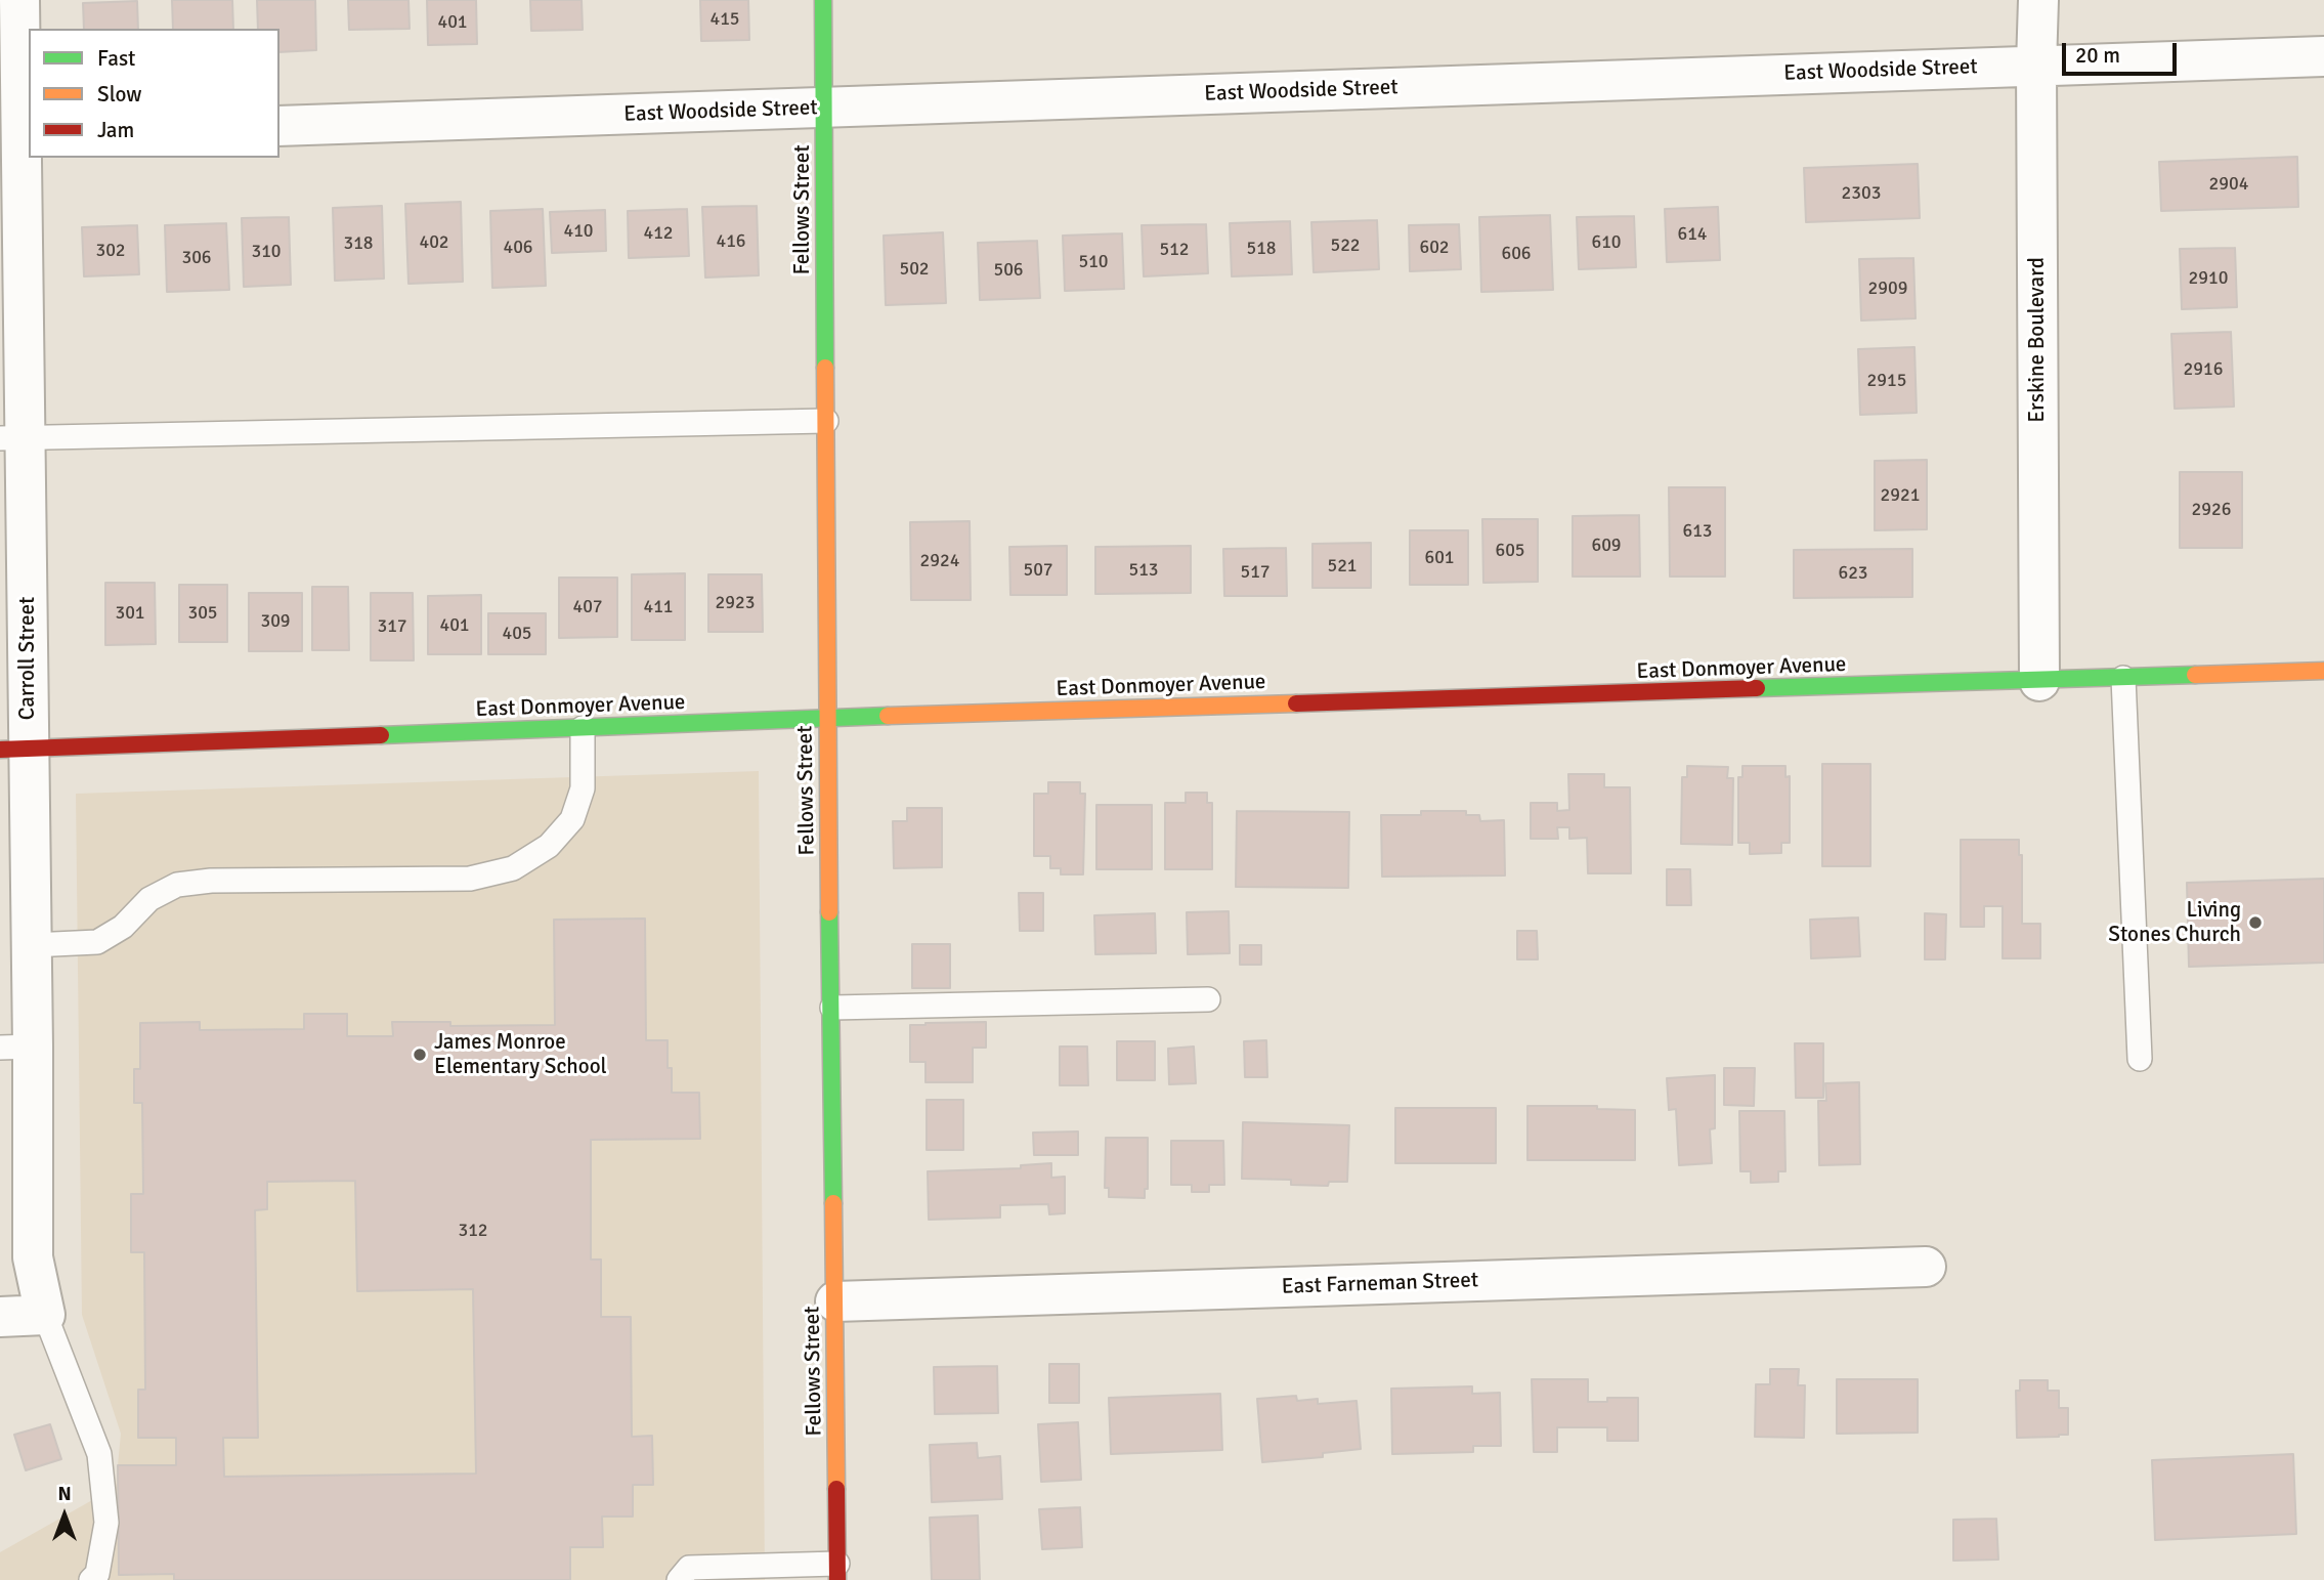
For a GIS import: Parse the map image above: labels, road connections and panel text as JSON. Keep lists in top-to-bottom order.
{
  "streets": {
    "street": [
      "East Woodside Street",
      "Fellows Street",
      "Erskine Boulevard",
      "Carroll Street",
      "East Donmoyer Avenue",
      "East Farneman Street"
    ]
  },
  "crossings": [
    ["East Woodside Street", "Fellows Street"],
    ["East Woodside Street", "Erskine Boulevard"],
    ["Fellows Street", "East Donmoyer Avenue"],
    ["Fellows Street", "East Farneman Street"],
    ["Erskine Boulevard", "East Donmoyer Avenue"],
    ["Carroll Street", "East Donmoyer Avenue"]
  ],
  "places": ["Living Stones Church", "James Monroe Elementary School"],
  "house_numbers": [
    "415",
    "401",
    "2904",
    "2303",
    "410",
    "412",
    "614",
    "416",
    "402",
    "610",
    "318",
    "522",
    "406",
    "602",
    "518",
    "512",
    "302",
    "310",
    "606",
    "306",
    "510",
    "502",
    "506",
    "2910",
    "2909",
    "2916",
    "2915",
    "2921",
    "2926",
    "613",
    "609",
    "605",
    "601",
    "2924",
    "521",
    "507",
    "513",
    "517",
    "623",
    "2923",
    "407",
    "411",
    "301",
    "305",
    "309",
    "401",
    "317",
    "405",
    "312"
  ],
  "legend": ["Fast", "Slow", "Jam"],
  "scale_bar": "20 m",
  "north": "top"
}
